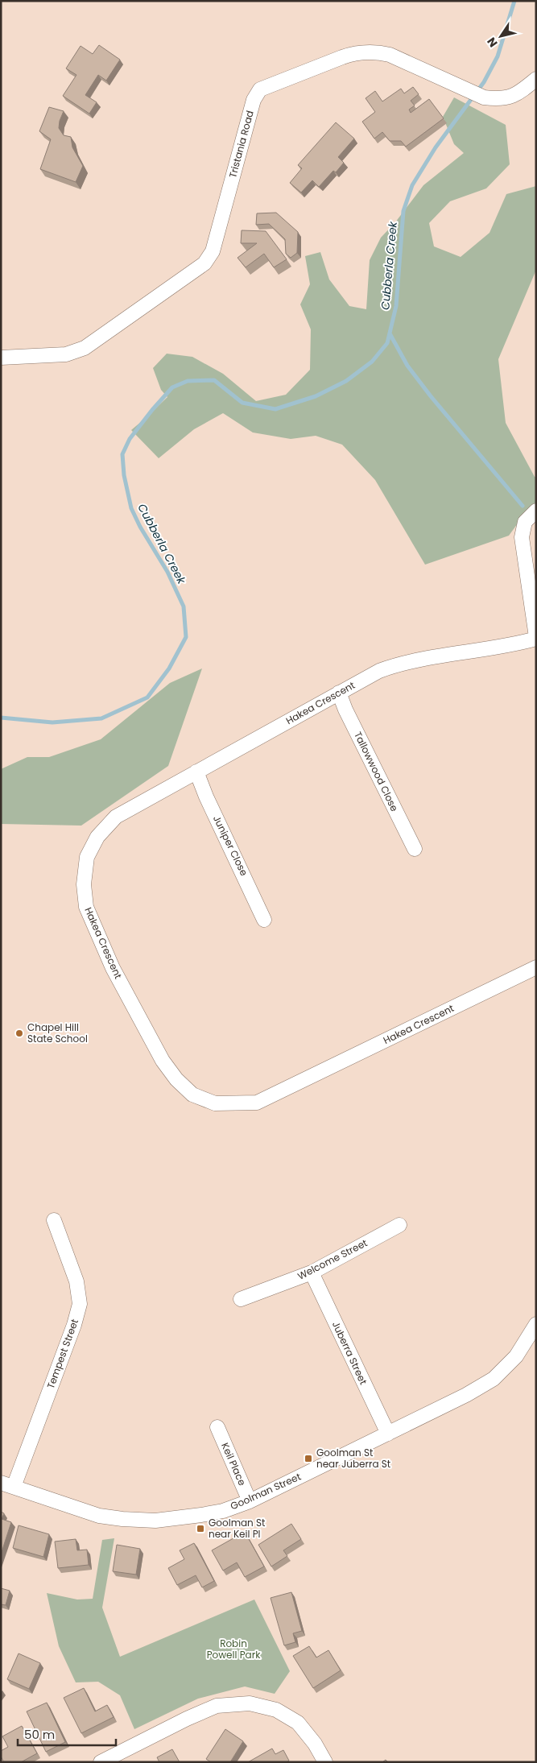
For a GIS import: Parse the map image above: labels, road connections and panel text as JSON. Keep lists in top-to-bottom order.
{
  "streets": {
    "street": [
      "Tristania Road",
      "Hakea Crescent",
      "Tallowwood Close",
      "Juniper Close",
      "Welcome Street",
      "Juberra Street",
      "Tempest Street",
      "Keil Place",
      "Goolman Street"
    ]
  },
  "crossings": [
    ["Hakea Crescent", "Tallowwood Close"],
    ["Hakea Crescent", "Juniper Close"],
    ["Welcome Street", "Juberra Street"],
    ["Juberra Street", "Goolman Street"],
    ["Tempest Street", "Goolman Street"],
    ["Keil Place", "Goolman Street"]
  ],
  "water": ["Cubberla Creek"],
  "parks": ["Robin Powell Park"],
  "places": {
    "other": ["Chapel Hill State School"],
    "transit": ["Goolman St near Juberra St", "Goolman St near Keil Pl"]
  },
  "scale_bar": "50 m",
  "north": "bottom left"
}
